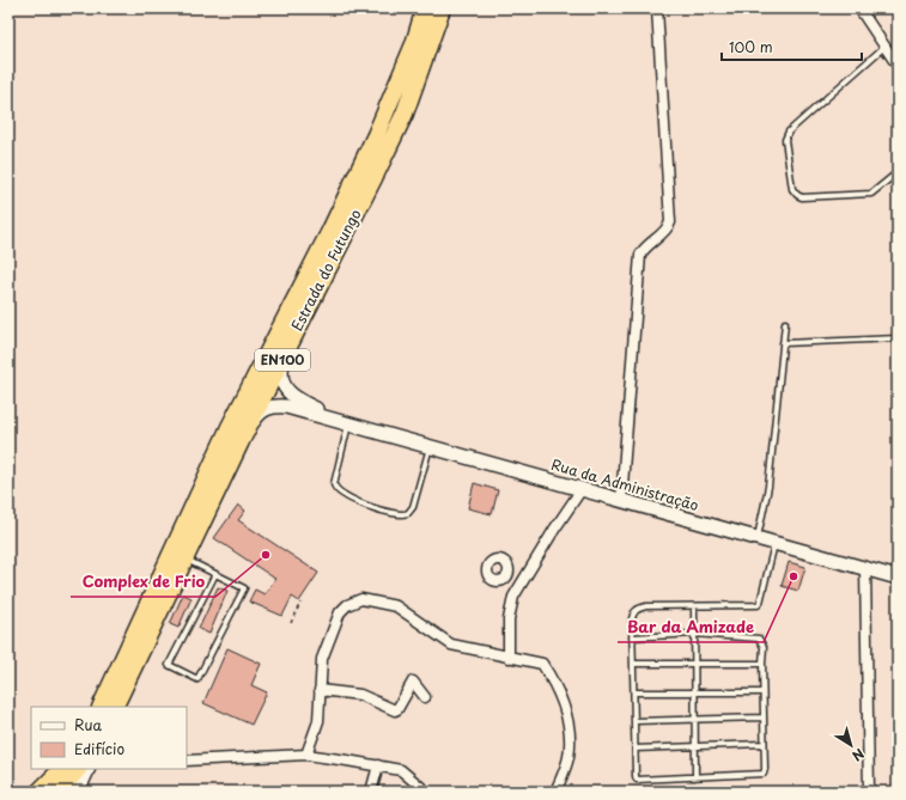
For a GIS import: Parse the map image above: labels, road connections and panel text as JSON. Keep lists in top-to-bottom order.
{
  "streets": {
    "highway": ["Estrada do Futungo", "EN100"],
    "street": ["Rua da Administração"]
  },
  "places": ["Complex de Frio", "Bar da Amizade"],
  "legend": ["Rua", "Edifício"],
  "scale_bar": "100 m",
  "north": "bottom right"
}
